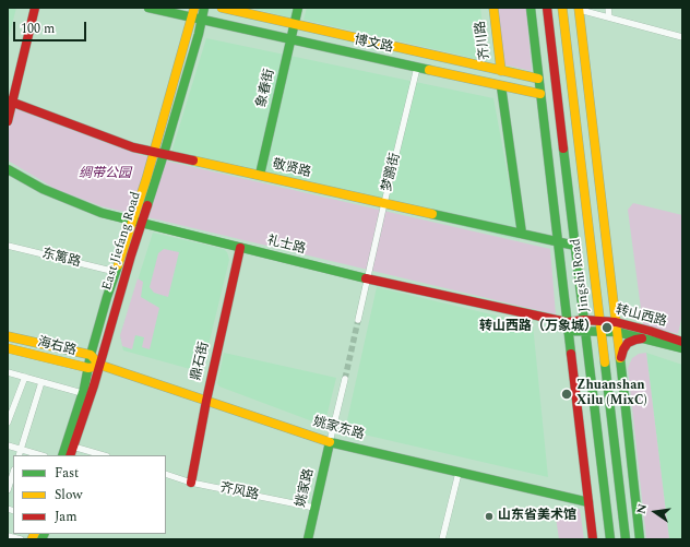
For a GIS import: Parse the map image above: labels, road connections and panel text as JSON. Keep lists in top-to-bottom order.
{
  "streets": {
    "main road": [
      "齐川路",
      "博文路",
      "象春街",
      "敬贤路",
      "East Jiefang Road",
      "礼士路",
      "Jingshi Road",
      "转山西路",
      "海右路",
      "鼎石街",
      "姚家东路",
      "姚家路"
    ],
    "street": ["梦鹏街", "东篱路", "齐风路"]
  },
  "crossings": [
    ["齐川路", "博文路"],
    ["博文路", "象春街"],
    ["博文路", "梦鹏街"],
    ["博文路", "East Jiefang Road"],
    ["博文路", "Jingshi Road"],
    ["象春街", "敬贤路"],
    ["敬贤路", "梦鹏街"],
    ["敬贤路", "East Jiefang Road"],
    ["敬贤路", "Jingshi Road"],
    ["梦鹏街", "礼士路"],
    ["East Jiefang Road", "礼士路"],
    ["East Jiefang Road", "东篱路"],
    ["East Jiefang Road", "海右路"],
    ["East Jiefang Road", "姚家东路"],
    ["礼士路", "Jingshi Road"],
    ["礼士路", "转山西路"],
    ["礼士路", "鼎石街"],
    ["Jingshi Road", "转山西路"],
    ["Jingshi Road", "姚家东路"],
    ["海右路", "姚家东路"],
    ["鼎石街", "姚家东路"],
    ["鼎石街", "齐风路"],
    ["姚家东路", "姚家路"],
    ["姚家路", "齐风路"]
  ],
  "parks": ["绸带公园"],
  "places": ["转山西路（万象城）", "Zhuanshan Xilu (MixC)", "山东省美术馆"],
  "legend": ["Fast", "Slow", "Jam"],
  "scale_bar": "100 m",
  "north": "left"
}
